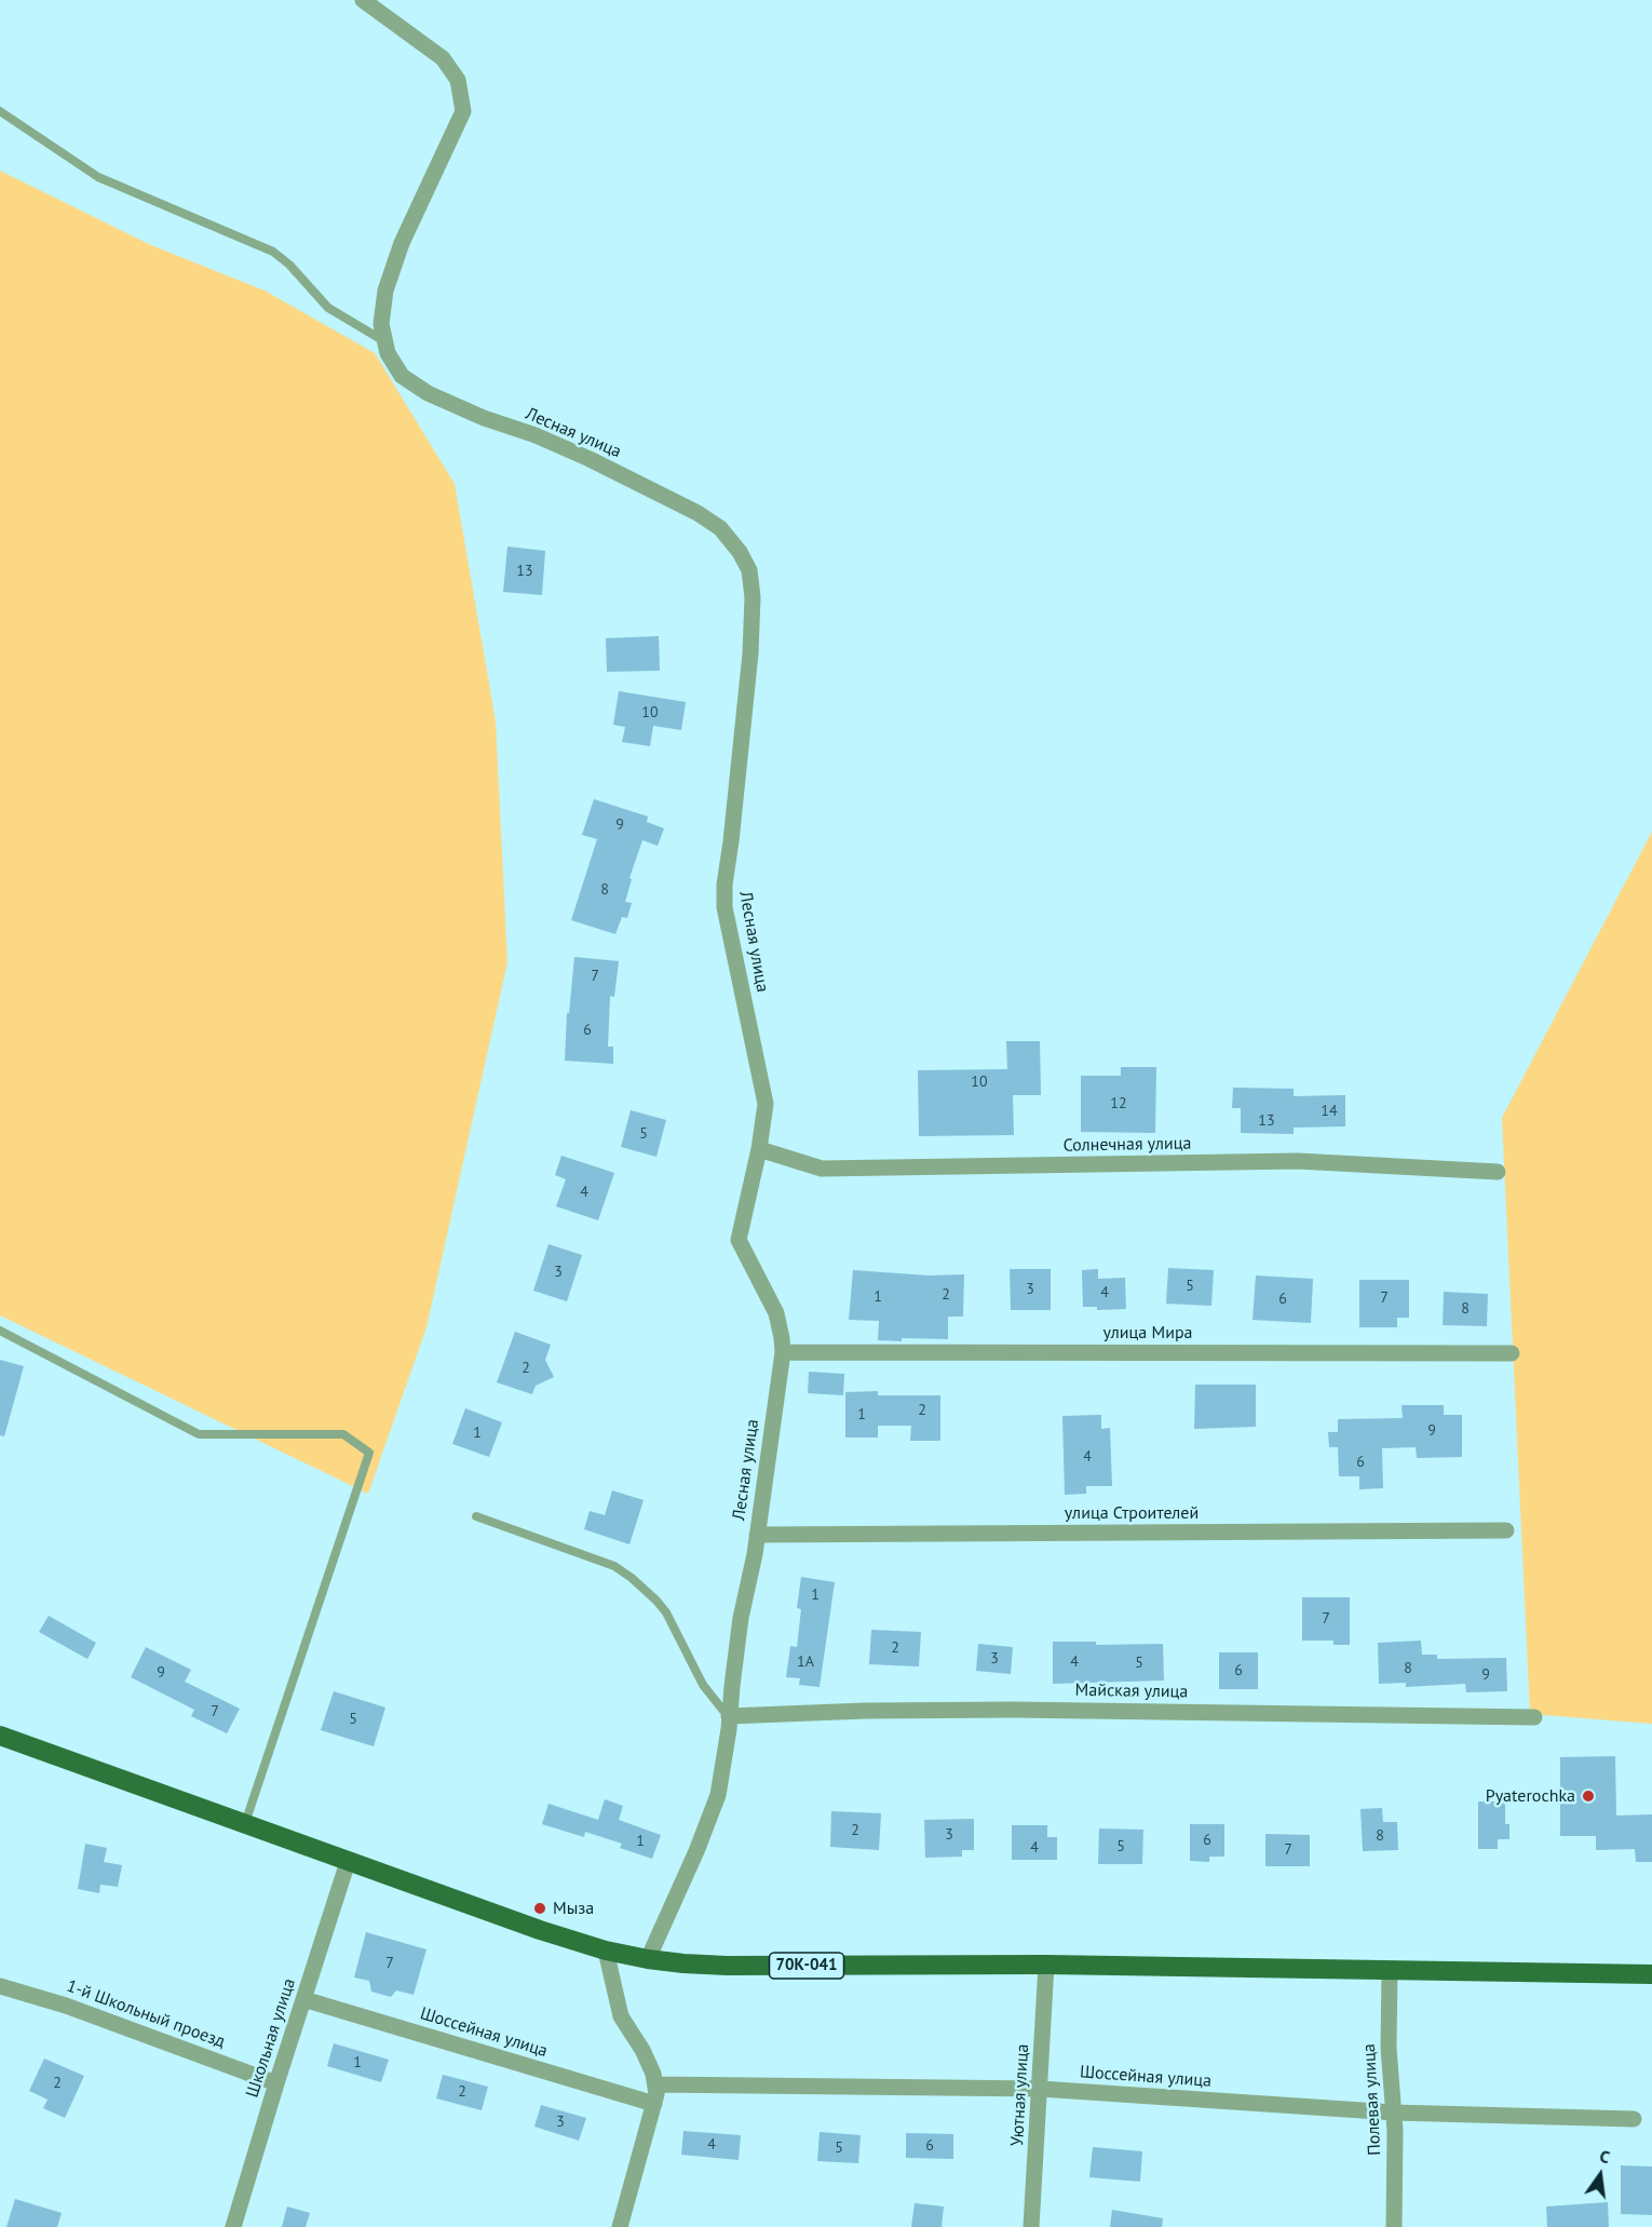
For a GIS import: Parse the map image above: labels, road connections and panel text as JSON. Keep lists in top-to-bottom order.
{
  "streets": {
    "main road": ["70К-041"],
    "street": [
      "Лесная улица",
      "Солнечная улица",
      "улица Мира",
      "улица Строителей",
      "Майская улица",
      "1-й Школьный проезд",
      "Шоссейная улица",
      "Школьная улица",
      "Уютная улица",
      "Полевая улица"
    ]
  },
  "crossings": [
    ["Лесная улица", "Солнечная улица"],
    ["Лесная улица", "улица Мира"],
    ["Лесная улица", "улица Строителей"],
    ["Лесная улица", "Майская улица"],
    ["Лесная улица", "70К-041"],
    ["70К-041", "Школьная улица"],
    ["70К-041", "Уютная улица"],
    ["70К-041", "Полевая улица"],
    ["1-й Школьный проезд", "Школьная улица"],
    ["Шоссейная улица", "Школьная улица"],
    ["Шоссейная улица", "Уютная улица"],
    ["Шоссейная улица", "Полевая улица"]
  ],
  "places": ["Pyaterochka", "Мыза"],
  "house_numbers": [
    "13",
    "10",
    "9",
    "8",
    "7",
    "6",
    "10",
    "12",
    "14",
    "13",
    "5",
    "4",
    "3",
    "5",
    "3",
    "4",
    "2",
    "1",
    "7",
    "6",
    "8",
    "2",
    "2",
    "1",
    "9",
    "1",
    "4",
    "6",
    "1",
    "7",
    "2",
    "3",
    "1А",
    "4",
    "5",
    "8",
    "6",
    "9",
    "9",
    "7",
    "5",
    "2",
    "3",
    "8",
    "6",
    "1",
    "5",
    "4",
    "7",
    "7",
    "1",
    "2",
    "2",
    "3",
    "4",
    "6",
    "5"
  ],
  "north": "top"
}
